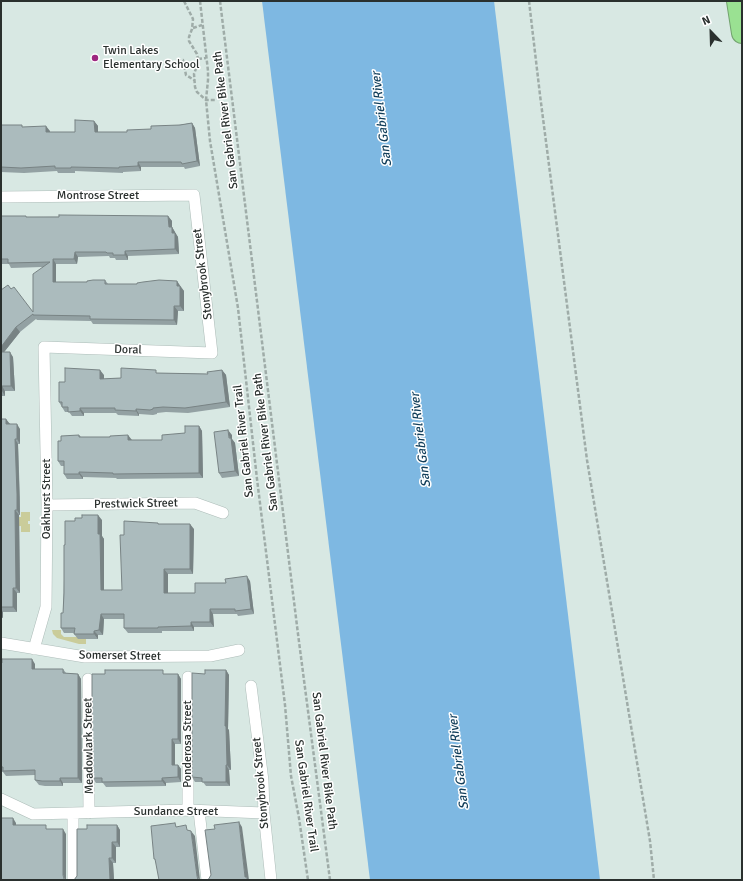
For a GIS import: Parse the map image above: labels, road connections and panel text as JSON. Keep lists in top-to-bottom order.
{
  "streets": {
    "street": [
      "Montrose Street",
      "Stonybrook Street",
      "Doral",
      "Oakhurst Street",
      "Prestwick Street",
      "Somerset Street",
      "Ponderosa Street",
      "Meadowlark Street",
      "Sundance Street"
    ],
    "path": ["San Gabriel River Bike Path", "San Gabriel River Trail"]
  },
  "crossings": [
    ["Montrose Street", "Stonybrook Street"],
    ["Stonybrook Street", "Doral"],
    ["Stonybrook Street", "Sundance Street"],
    ["Doral", "Oakhurst Street"],
    ["Oakhurst Street", "Prestwick Street"],
    ["Oakhurst Street", "Somerset Street"],
    ["Ponderosa Street", "Sundance Street"],
    ["Meadowlark Street", "Sundance Street"]
  ],
  "water": ["San Gabriel River"],
  "places": ["Twin Lakes Elementary School"],
  "north": "top left"
}
